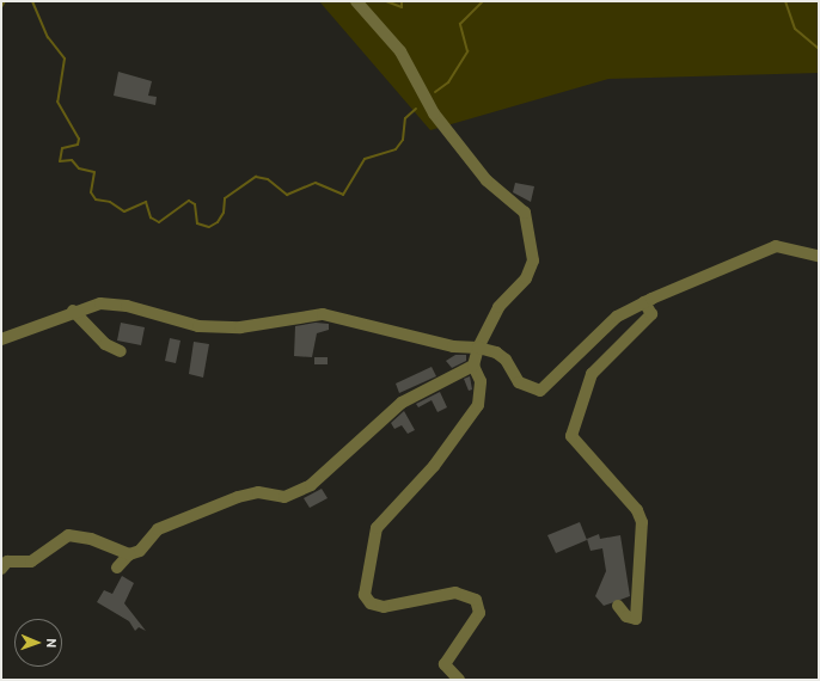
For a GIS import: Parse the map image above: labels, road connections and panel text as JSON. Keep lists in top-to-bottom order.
{
  "north": "right"
}
